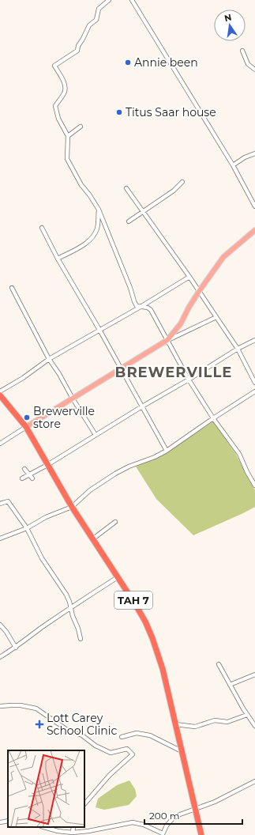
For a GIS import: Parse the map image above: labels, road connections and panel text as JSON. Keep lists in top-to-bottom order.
{
  "streets": {
    "highway": ["TAH 7"]
  },
  "districts": ["BREWERVILLE"],
  "places": {
    "other": ["Annie been", "Titus Saar house", "Brewerville store"],
    "health": ["Lott Carey School Clinic"]
  },
  "scale_bar": "200 m",
  "north": "top"
}
